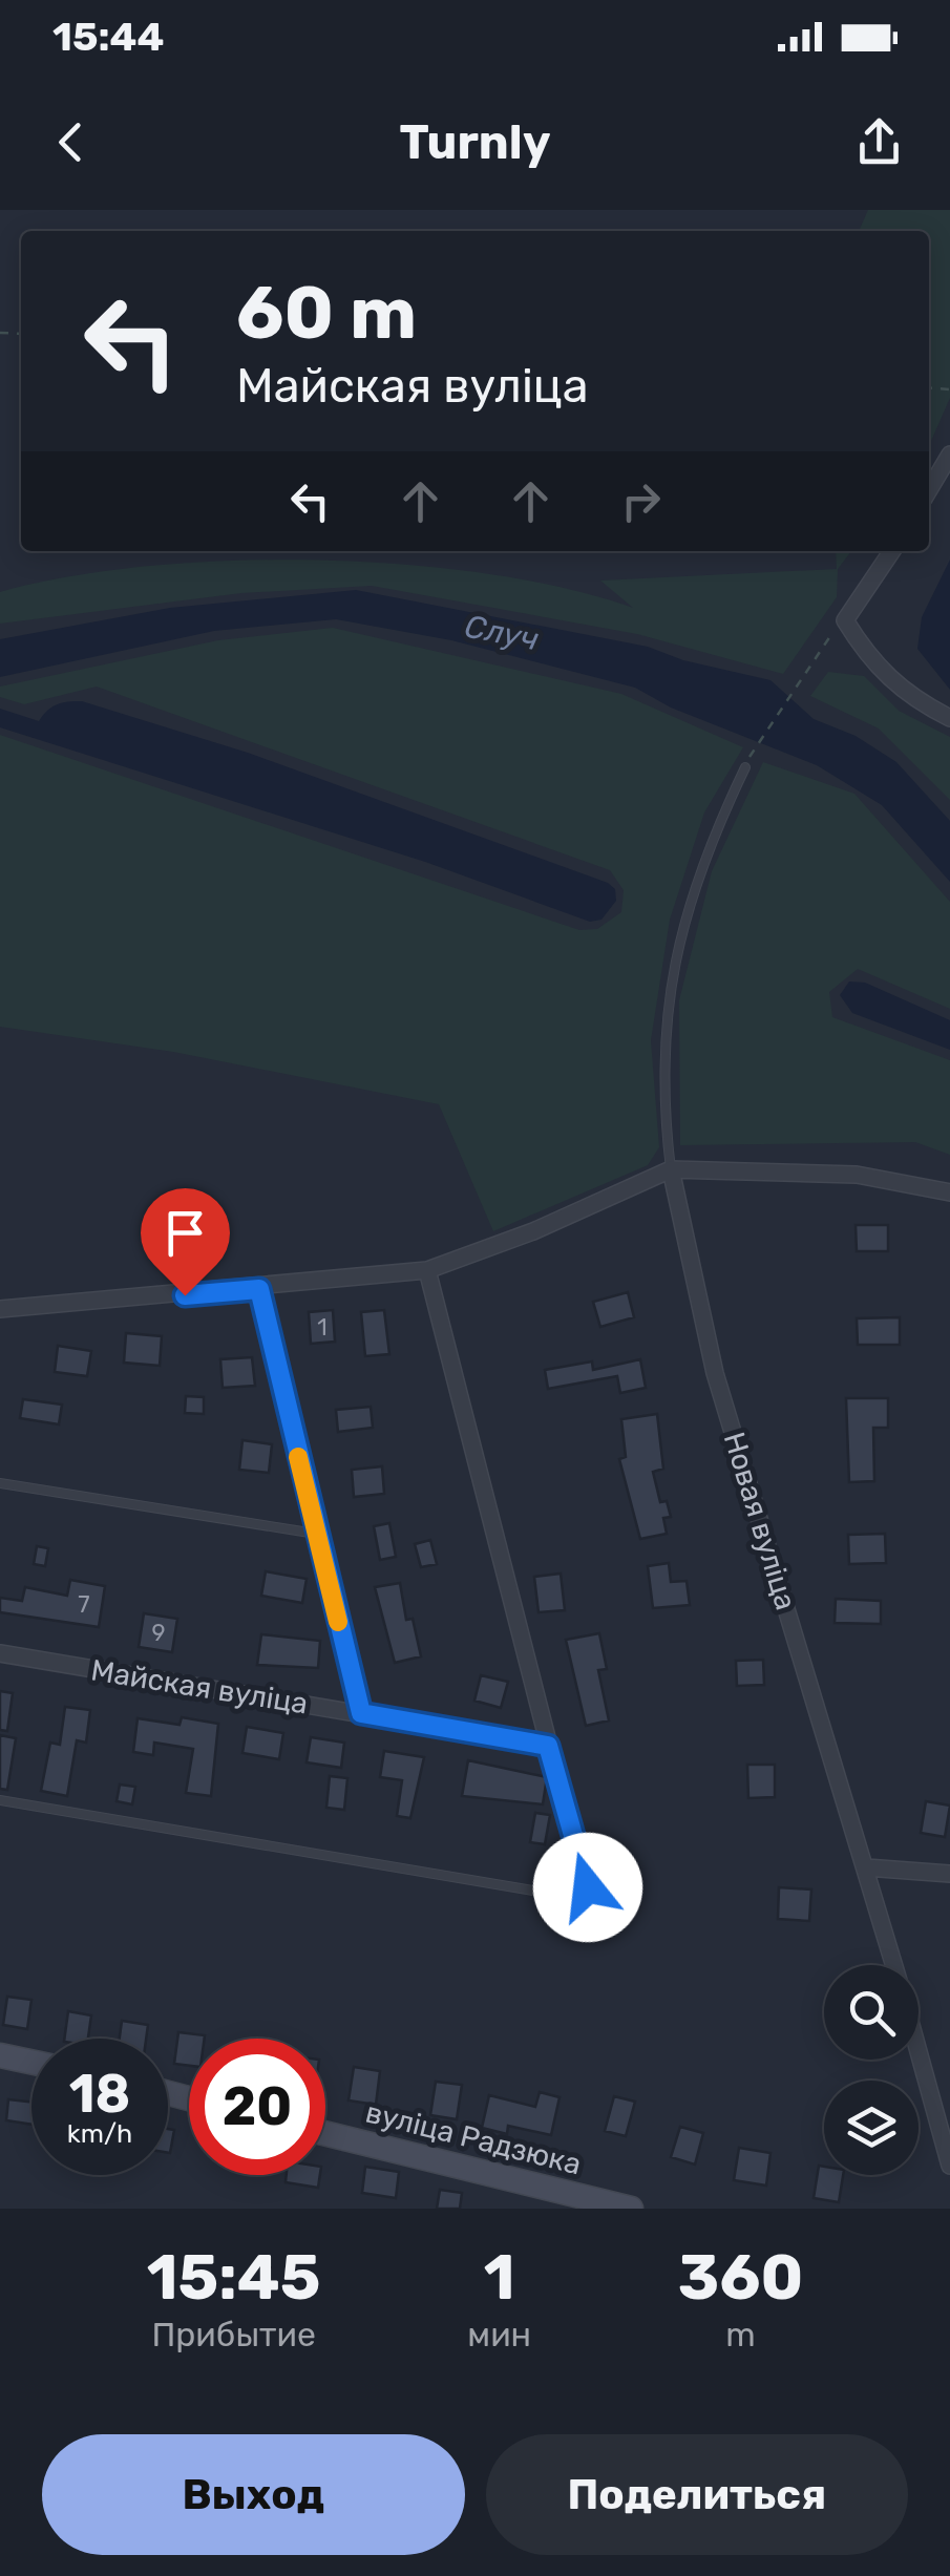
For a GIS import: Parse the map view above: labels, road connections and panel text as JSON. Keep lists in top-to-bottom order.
{
  "streets": {
    "main road": ["вуліца Радзюка"],
    "street": ["Новая вуліца", "Майская вуліца"]
  },
  "water": ["Случ"],
  "house_numbers": ["1", "7", "9"],
  "page": {
    "status": "15:44",
    "header": "Turnly",
    "turn": ["60 m", "Майская вуліца"],
    "speed": "18 km/h",
    "limit": "20",
    "eta": [
      "15:45",
      "Прибытие",
      "1",
      "мин",
      "360",
      "m"
    ],
    "buttons": ["Выход", "Поделиться"]
  }
}
